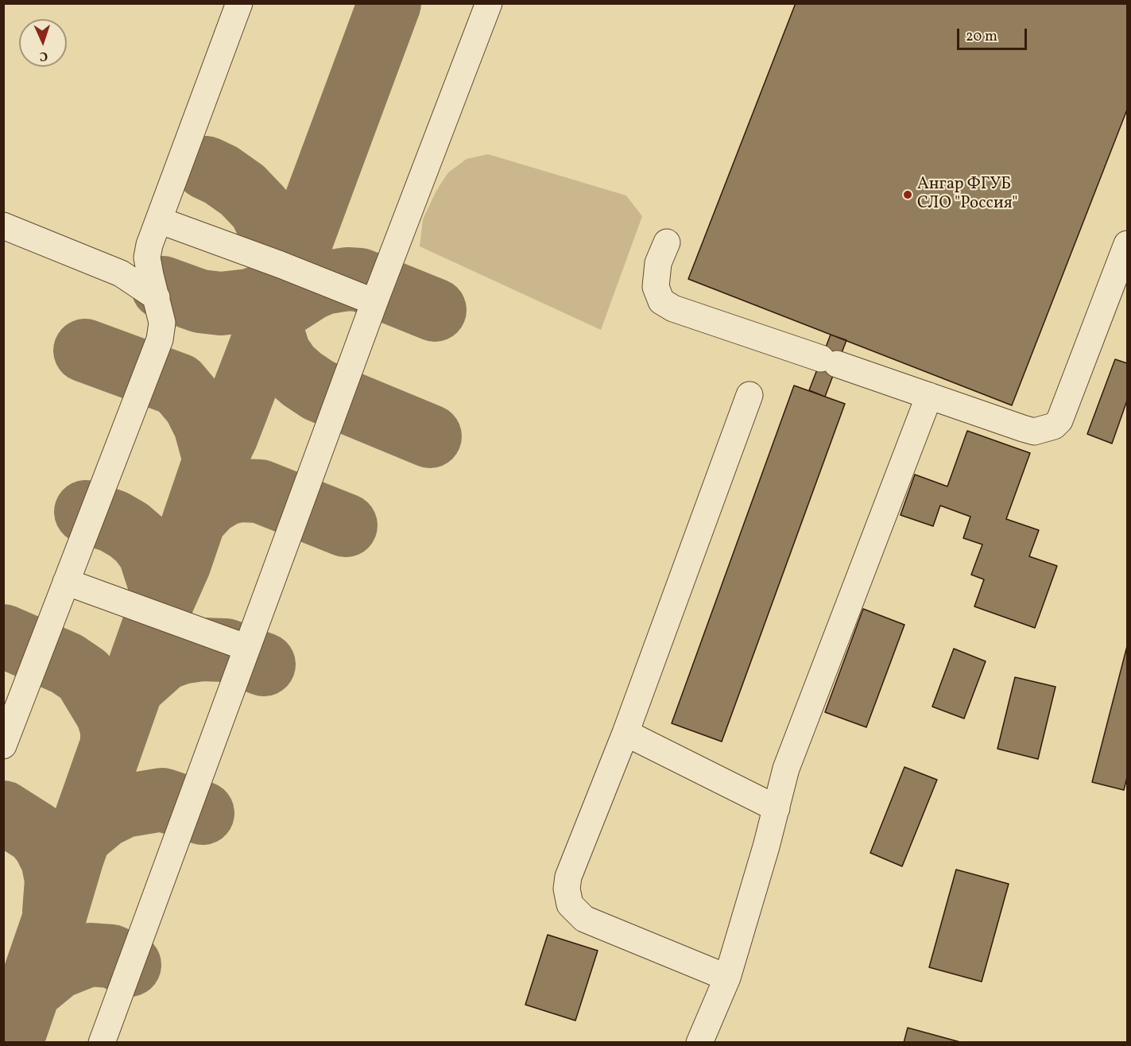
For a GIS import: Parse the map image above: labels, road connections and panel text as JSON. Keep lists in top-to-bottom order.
{
  "places": ["Ангар ФГУБ СЛО \"Россия\""],
  "scale_bar": "20 m",
  "north": "bottom"
}
